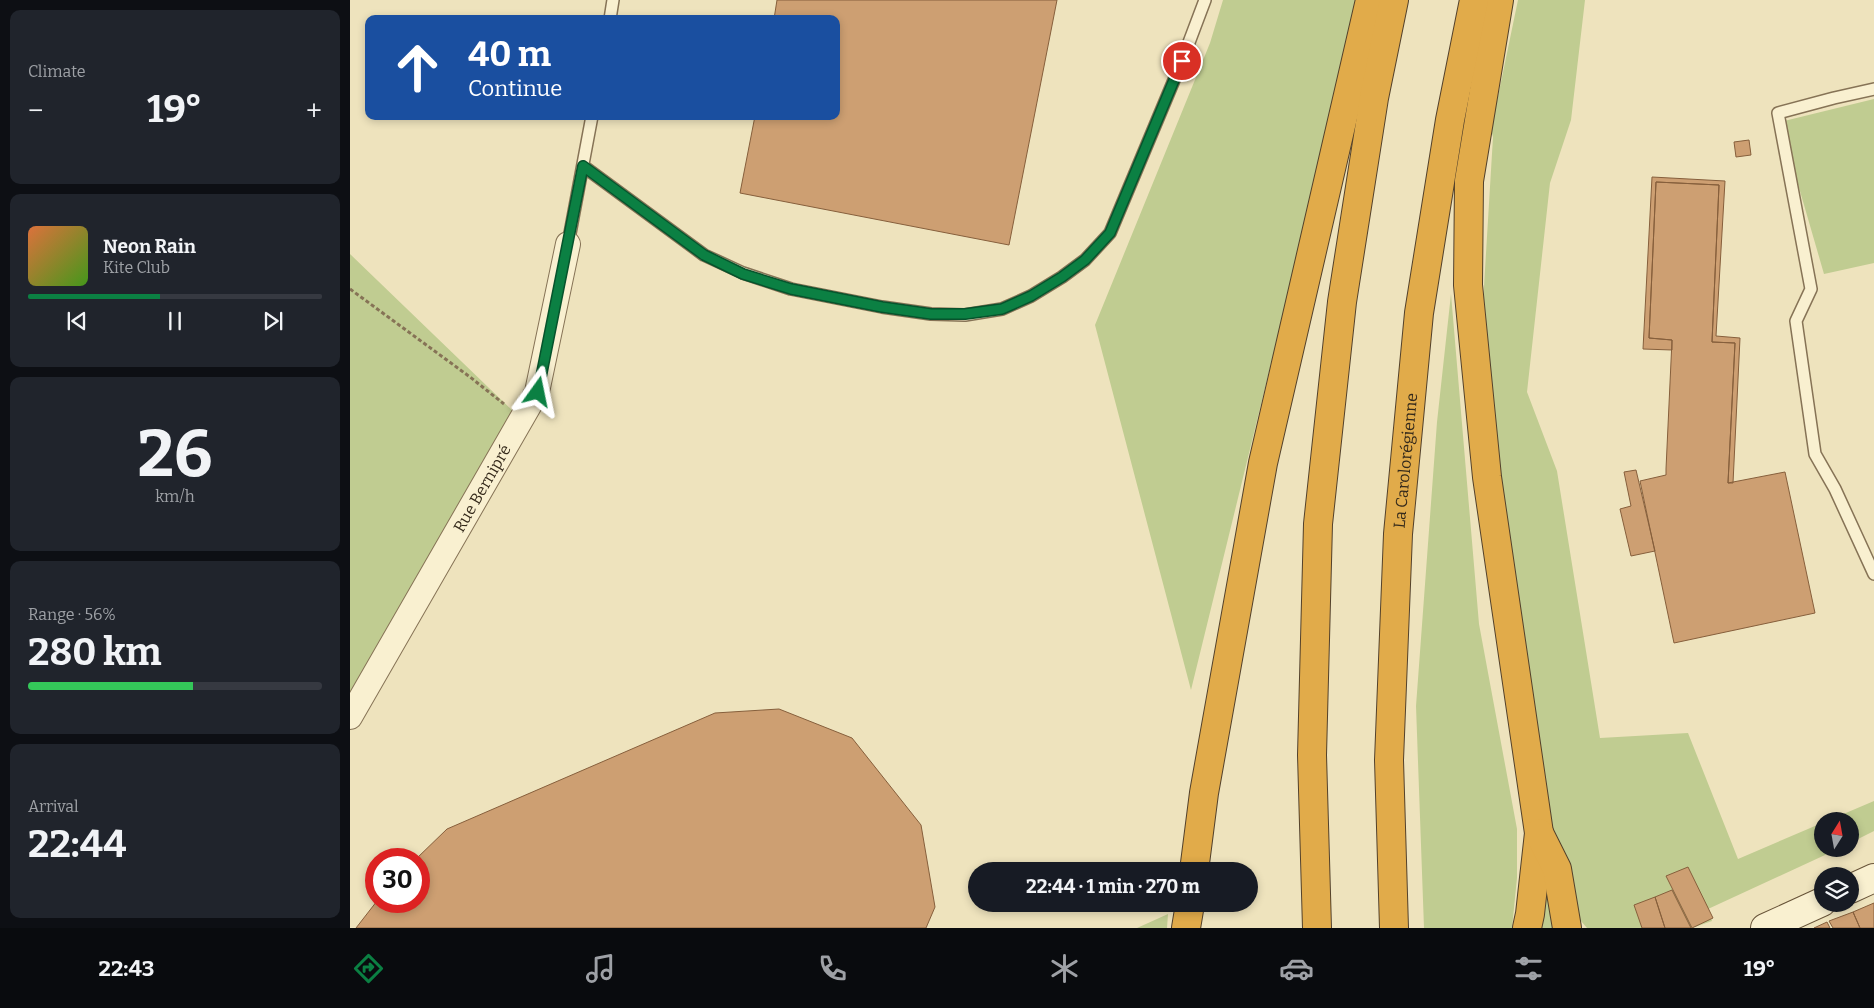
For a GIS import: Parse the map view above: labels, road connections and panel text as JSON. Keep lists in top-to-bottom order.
{
  "streets": {
    "highway": ["La Carolorégienne"],
    "street": ["Rue Bernipré"]
  },
  "north": "top",
  "page": {
    "tile": [
      "Climate",
      ["26", "km/h"],
      ["Range · 56%", "280 km"],
      ["Arrival", "22:44"]
    ],
    "turn": ["40 m", "Continue"],
    "heat": ["−", "19°", "+"],
    "song": ["Neon Rain", "Kite Club"],
    "limit": "30",
    "trip": "22:44 · 1 min · 270 m",
    "tabs": ["22:43", "19°"]
  }
}
